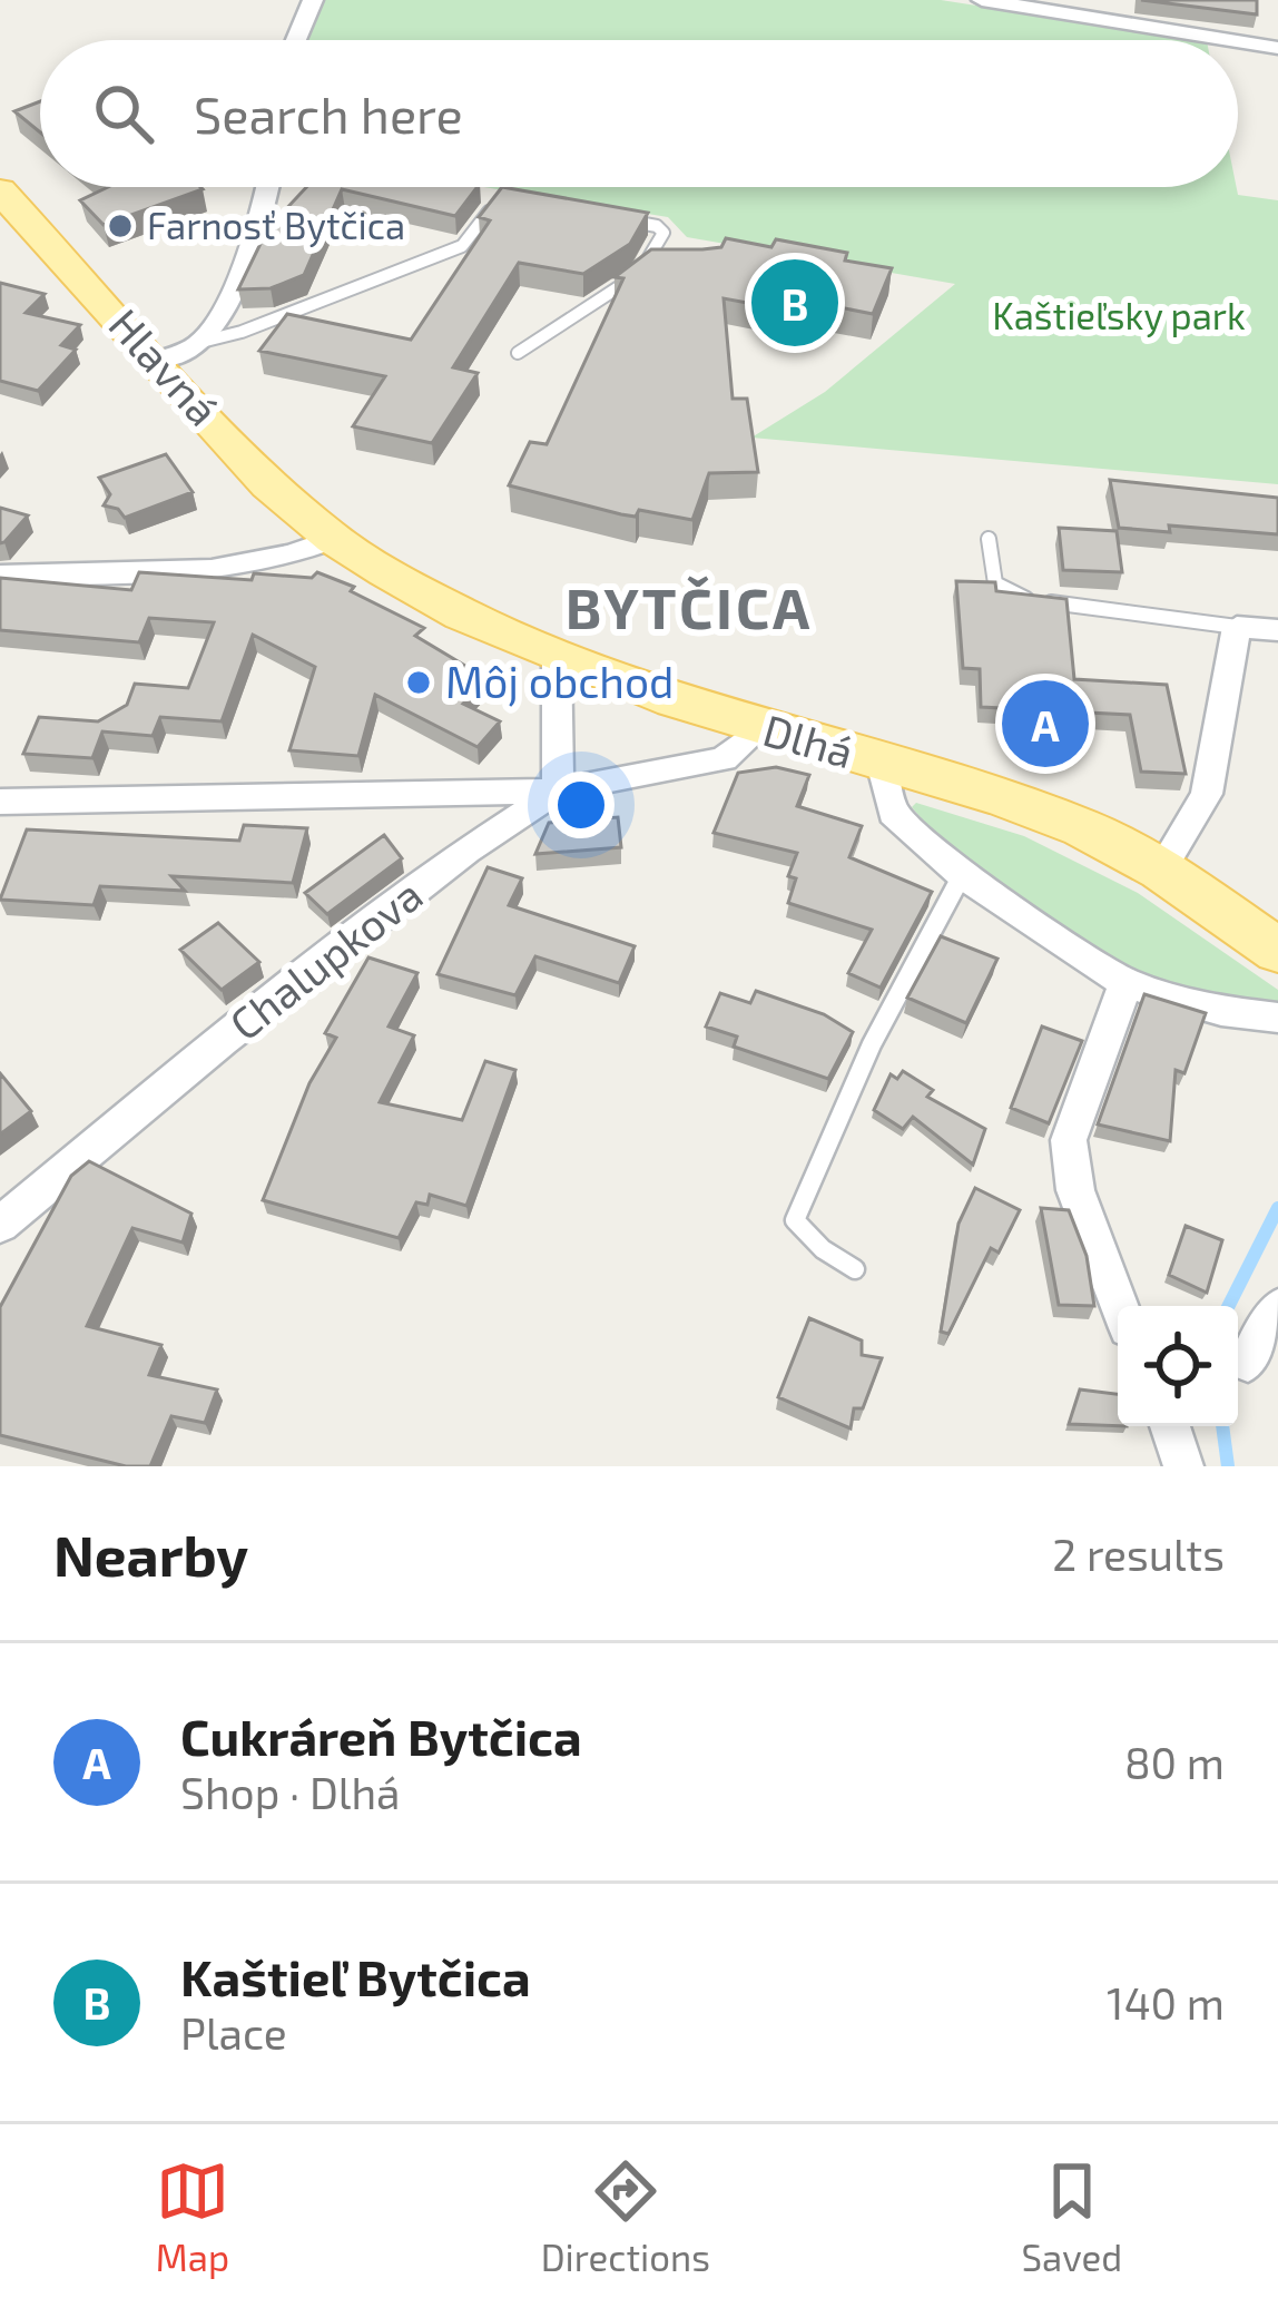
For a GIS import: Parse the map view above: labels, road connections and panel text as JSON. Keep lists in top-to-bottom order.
{
  "streets": {
    "main road": ["Hlavná", "Dlhá"],
    "street": ["Chalupkova"]
  },
  "crossings": [
    ["Hlavná", "Dlhá"]
  ],
  "districts": ["BYTČICA"],
  "parks": ["Kaštieľsky park"],
  "places": ["Farnosť Bytčica", "Môj obchod"],
  "page": {
    "search": "Search here",
    "pins": ["B", "A"],
    "heading": ["Nearby", "2 results"],
    "list": [
      {
        "mark": "A",
        "name": "Cukráreň Bytčica",
        "note": "Shop · Dlhá",
        "value": "80 m"
      },
      {
        "mark": "B",
        "name": "Kaštieľ Bytčica",
        "note": "Place",
        "value": "140 m"
      }
    ],
    "nav": ["Map", "Directions", "Saved"]
  }
}
